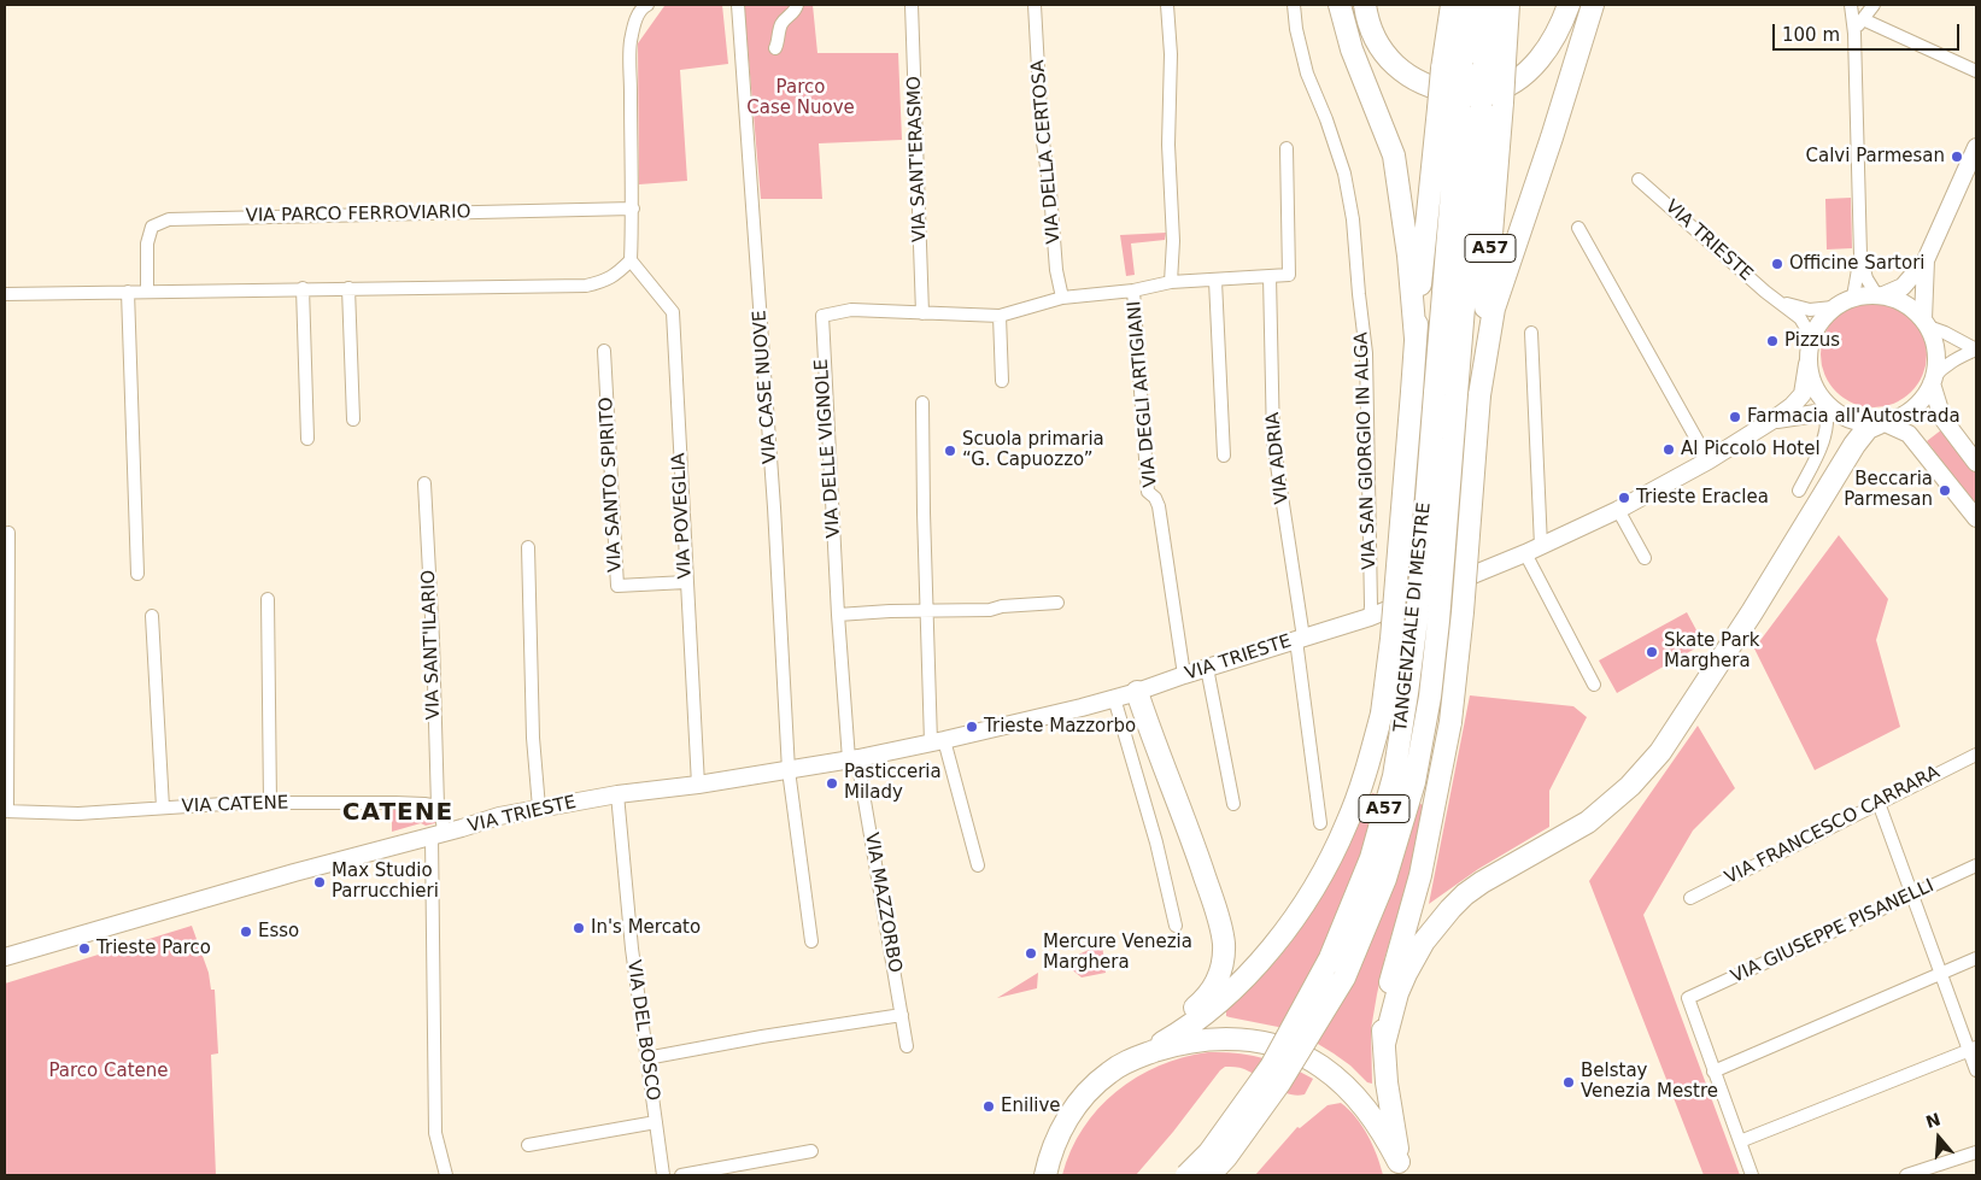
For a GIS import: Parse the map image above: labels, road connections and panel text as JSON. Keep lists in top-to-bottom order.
{
  "streets": {
    "highway": ["A57", "TANGENZIALE DI MESTRE"],
    "street": [
      "VIA DELLA CERTOSA",
      "VIA SANT'ERASMO",
      "VIA PARCO FERROVIARIO",
      "VIA TRIESTE",
      "VIA CASE NUOVE",
      "VIA DEGLI ARTIGIANI",
      "VIA DELLE VIGNOLE",
      "VIA SAN GIORGIO IN ALGA",
      "VIA ADRIA",
      "VIA SANTO SPIRITO",
      "VIA POVEGLIA",
      "VIA SANT'ILARIO",
      "VIA CATENE",
      "VIA FRANCESCO CARRARA",
      "VIA MAZZORBO",
      "VIA GIUSEPPE PISANELLI",
      "VIA DEL BOSCO"
    ]
  },
  "crossings": [
    ["VIA DELLA CERTOSA", "VIA DELLE VIGNOLE"],
    ["VIA SANT'ERASMO", "VIA DELLE VIGNOLE"],
    ["VIA TRIESTE", "VIA CASE NUOVE"],
    ["VIA TRIESTE", "VIA DEGLI ARTIGIANI"],
    ["VIA TRIESTE", "VIA DELLE VIGNOLE"],
    ["VIA TRIESTE", "VIA SAN GIORGIO IN ALGA"],
    ["VIA TRIESTE", "VIA ADRIA"],
    ["VIA TRIESTE", "VIA POVEGLIA"],
    ["VIA TRIESTE", "VIA MAZZORBO"],
    ["VIA TRIESTE", "VIA DEL BOSCO"],
    ["A57", "TANGENZIALE DI MESTRE"],
    ["VIA DEGLI ARTIGIANI", "VIA DELLE VIGNOLE"],
    ["VIA DELLE VIGNOLE", "VIA ADRIA"],
    ["VIA DELLE VIGNOLE", "VIA MAZZORBO"],
    ["VIA SANTO SPIRITO", "VIA POVEGLIA"],
    ["VIA SANT'ILARIO", "VIA CATENE"]
  ],
  "districts": ["CATENE"],
  "parks": ["Parco Case Nuove", "Parco Catene"],
  "places": [
    "Calvi Parmesan",
    "Officine Sartori",
    "Pizzus",
    "Farmacia all'Autostrada",
    "Al Piccolo Hotel",
    "Scuola primaria “G. Capuozzo”",
    "Beccaria Parmesan",
    "Trieste Eraclea",
    "Skate Park Marghera",
    "Trieste Mazzorbo",
    "Pasticceria Milady",
    "Max Studio Parrucchieri",
    "In's Mercato",
    "Esso",
    "Trieste Parco",
    "Mercure Venezia Marghera",
    "Belstay Venezia Mestre",
    "Enilive"
  ],
  "scale_bar": "100 m",
  "north": "top"
}
